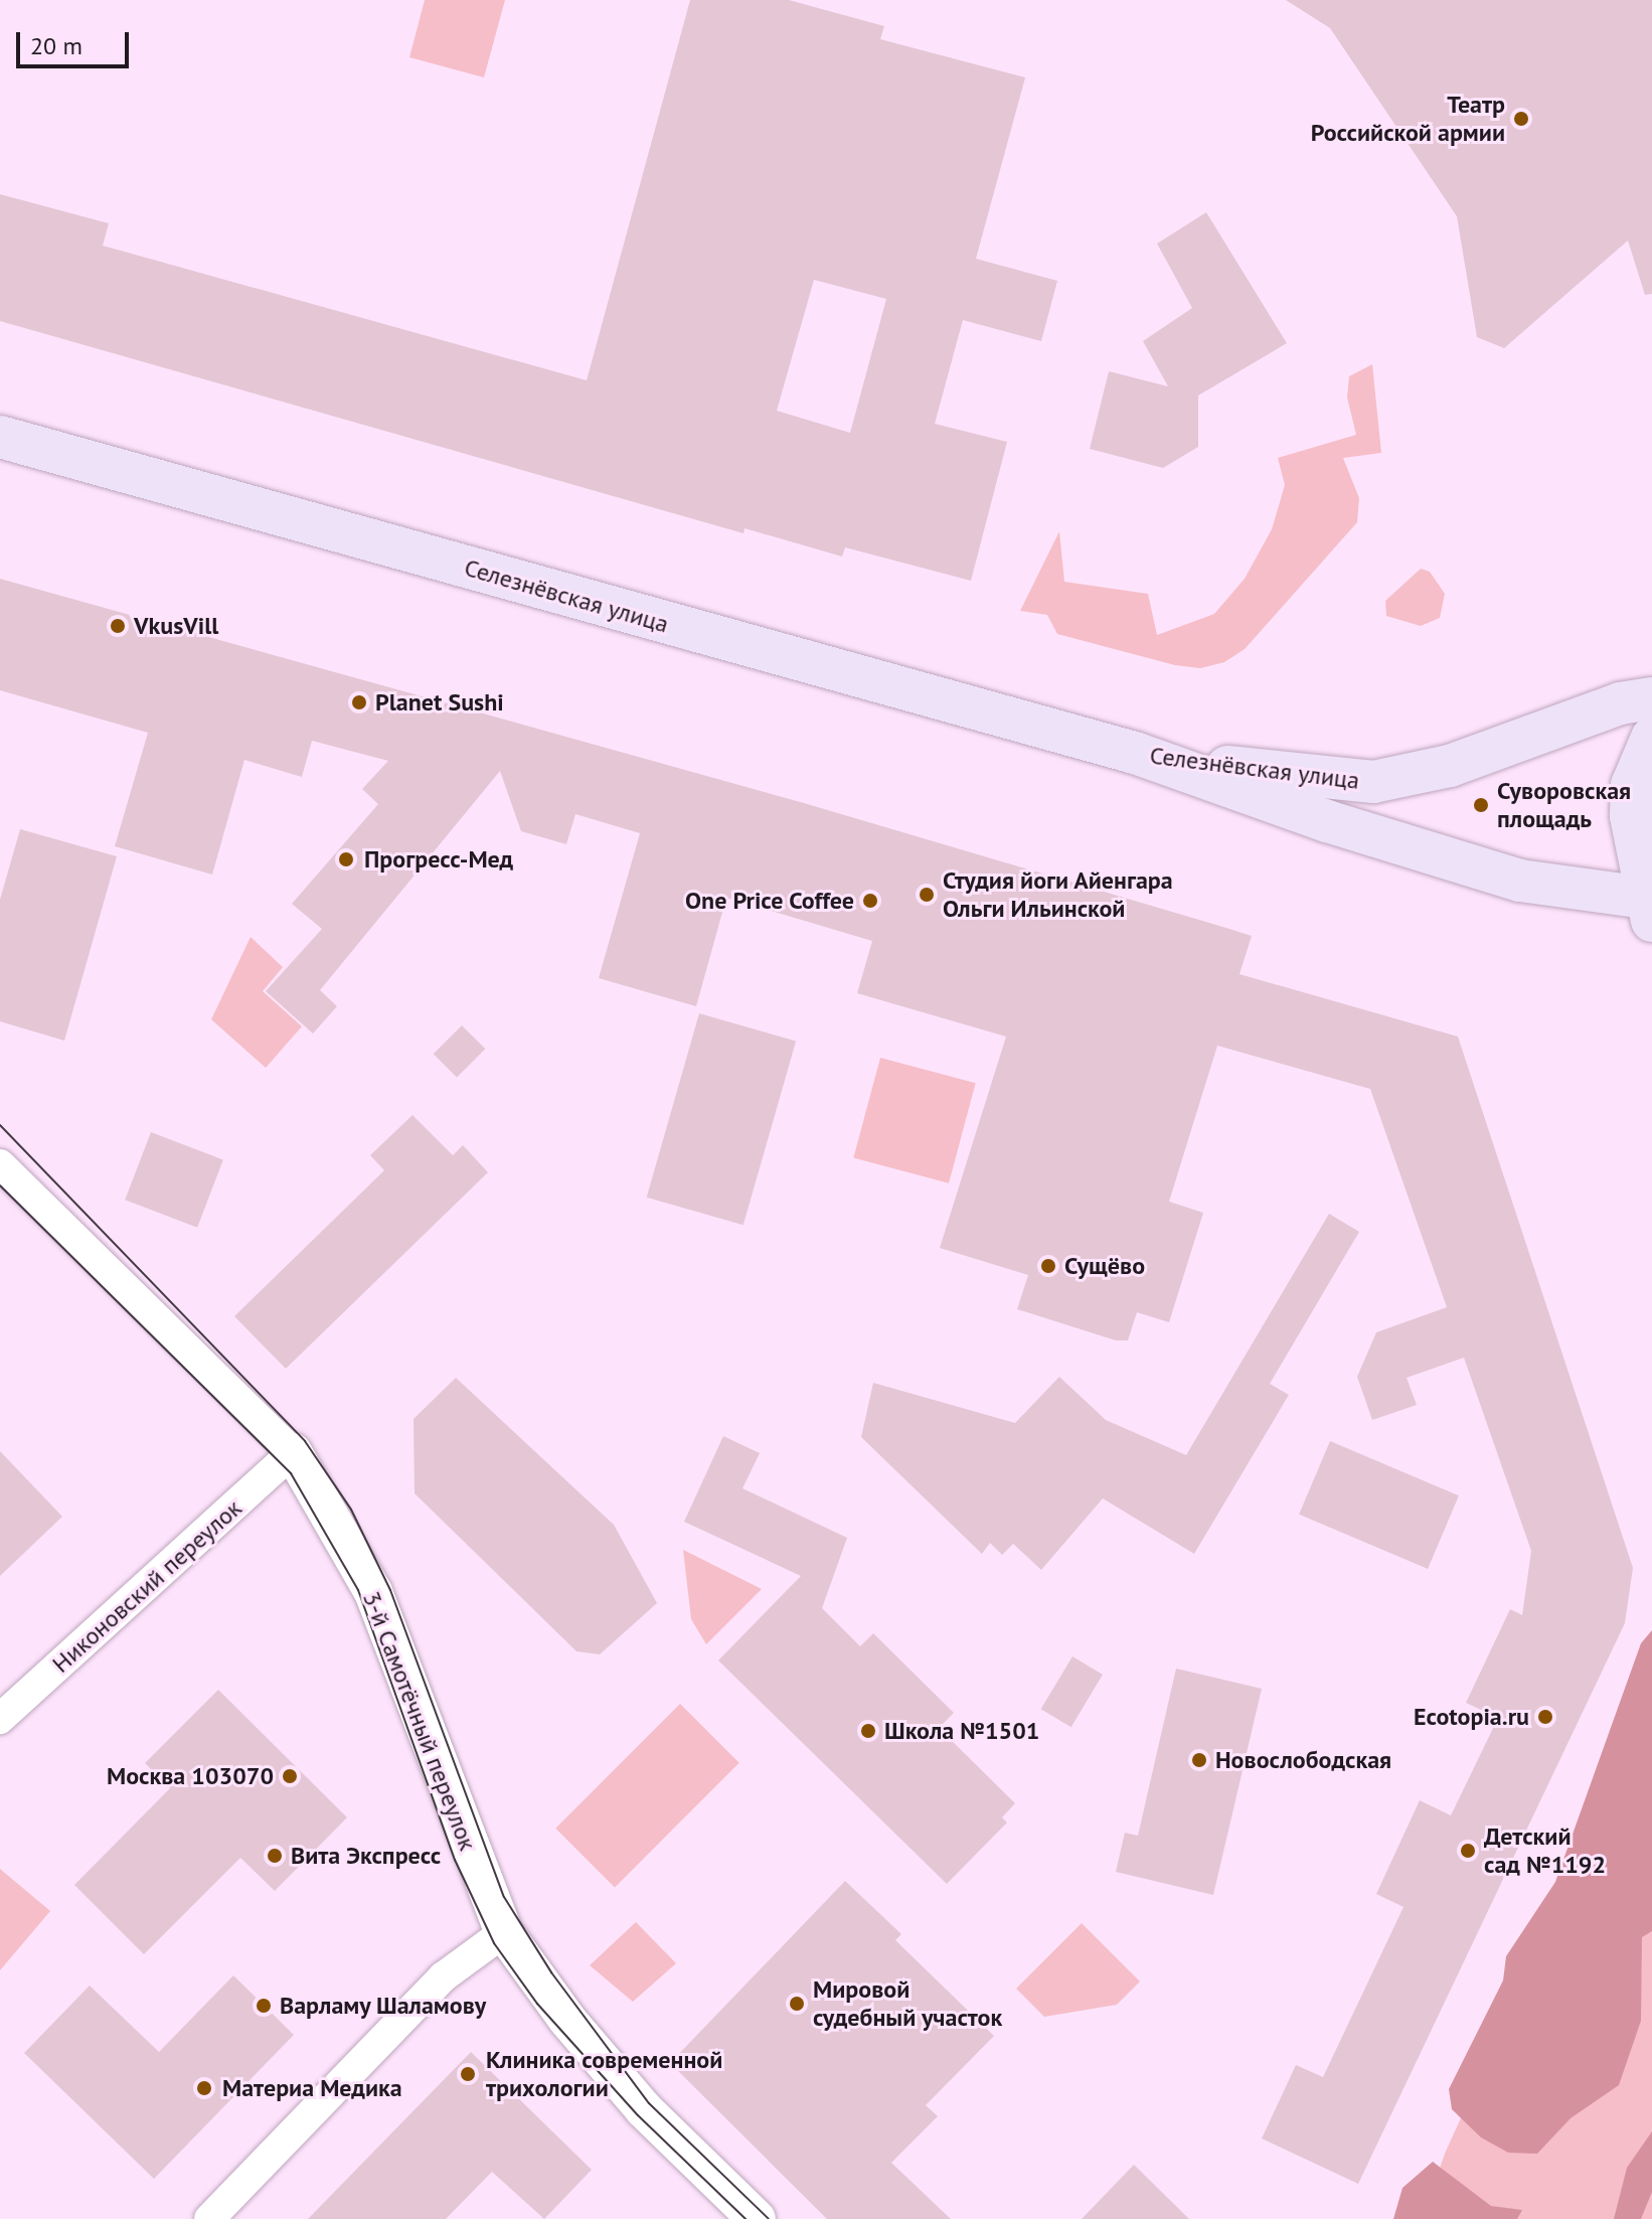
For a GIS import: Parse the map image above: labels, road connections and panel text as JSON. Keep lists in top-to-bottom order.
{
  "streets": {
    "main road": ["Селезнёвская улица"],
    "street": ["Никоновский переулок", "3-й Самотёчный переулок"]
  },
  "crossings": [
    ["Никоновский переулок", "3-й Самотёчный переулок"]
  ],
  "places": [
    "Театр Российской армии",
    "VkusVill",
    "Planet Sushi",
    "Суворовская площадь",
    "Прогресс-Мед",
    "Студия йоги Айенгара Ольги Ильинской",
    "One Price Coffee",
    "Сущёво",
    "Ecotopia.ru",
    "Школа №1501",
    "Новослободская",
    "Москва 103070",
    "Детский сад №1192",
    "Вита Экспресс",
    "Мировой судебный участок",
    "Варламу Шаламову",
    "Клиника современной трихологии",
    "Материа Медика"
  ],
  "scale_bar": "20 m"
}
